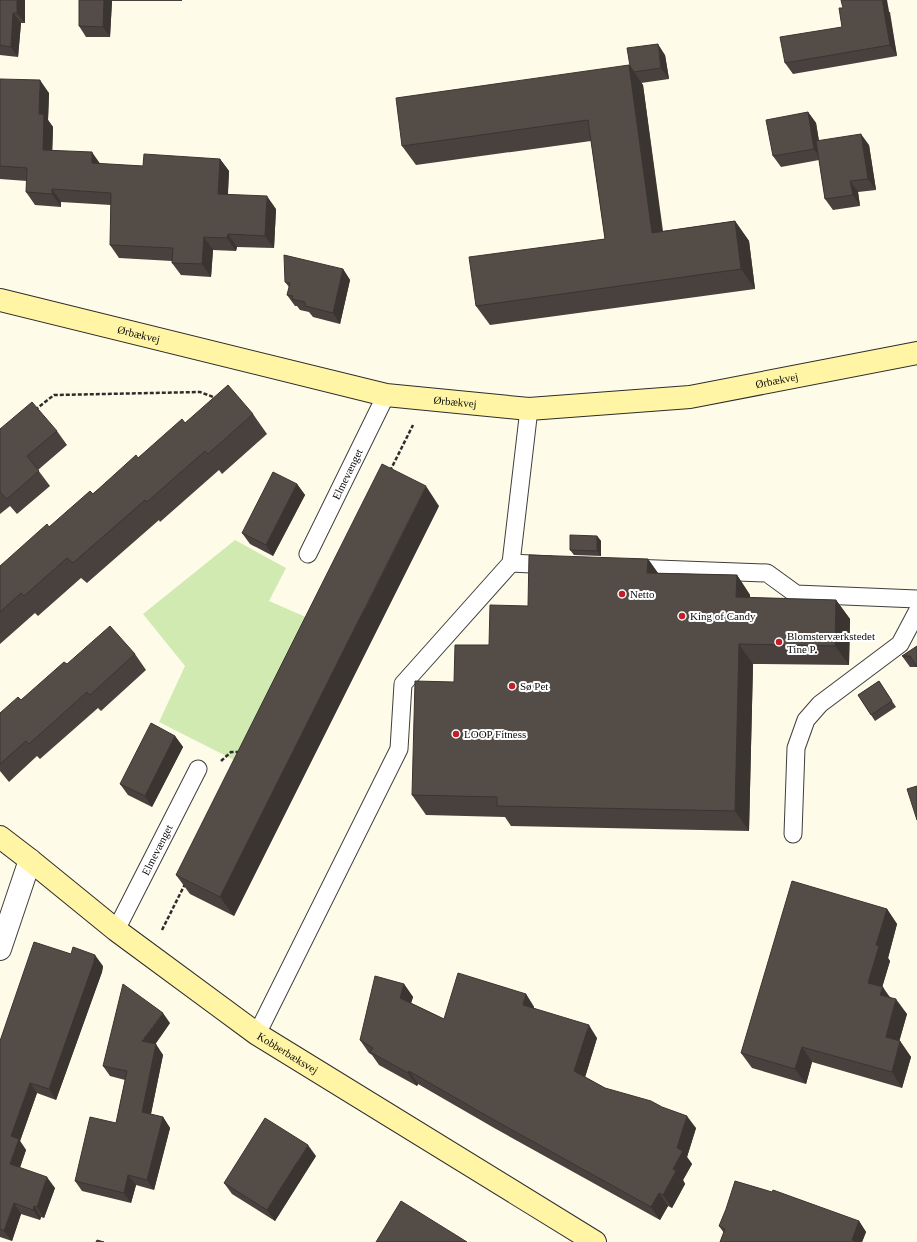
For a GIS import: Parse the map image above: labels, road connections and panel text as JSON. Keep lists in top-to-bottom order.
{
  "streets": {
    "street": ["Ørbækvej", "Kobberbæksvej"],
    "lane": ["Elmevænget"]
  },
  "crossings": [
    ["Ørbækvej", "Elmevænget"],
    ["Elmevænget", "Kobberbæksvej"]
  ],
  "places": [
    "Netto",
    "King of Candy",
    "Blomsterværkstedet Tine P.",
    "Sø Pet",
    "LOOP Fitness"
  ]
}
